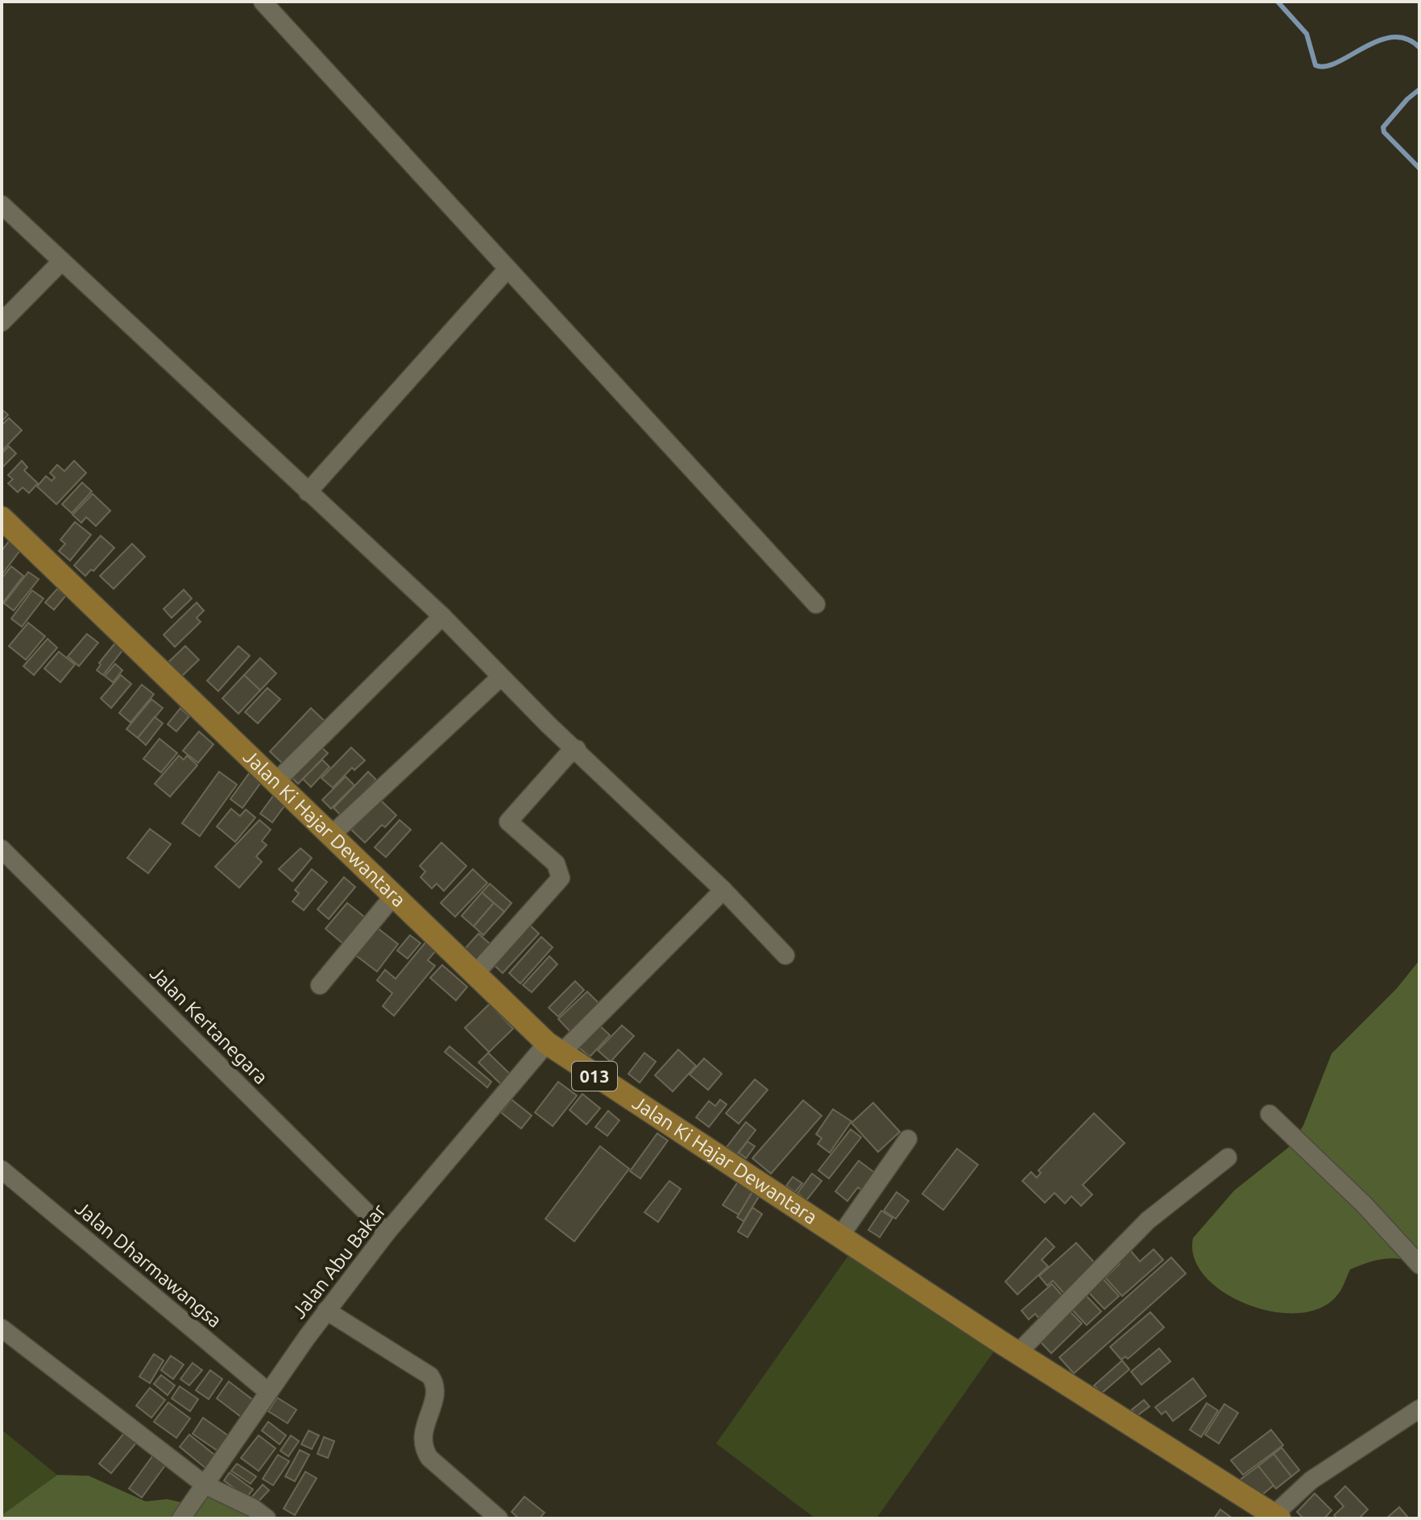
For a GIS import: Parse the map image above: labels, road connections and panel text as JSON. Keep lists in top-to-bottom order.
{
  "streets": {
    "main road": ["Jalan Ki Hajar Dewantara", "013"],
    "street": ["Jalan Kertanegara", "Jalan Abu Bakar", "Jalan Dharmawangsa"]
  },
  "crossings": [
    ["Jalan Ki Hajar Dewantara", "Jalan Abu Bakar"],
    ["Jalan Kertanegara", "Jalan Abu Bakar"],
    ["Jalan Abu Bakar", "Jalan Dharmawangsa"]
  ]
}
